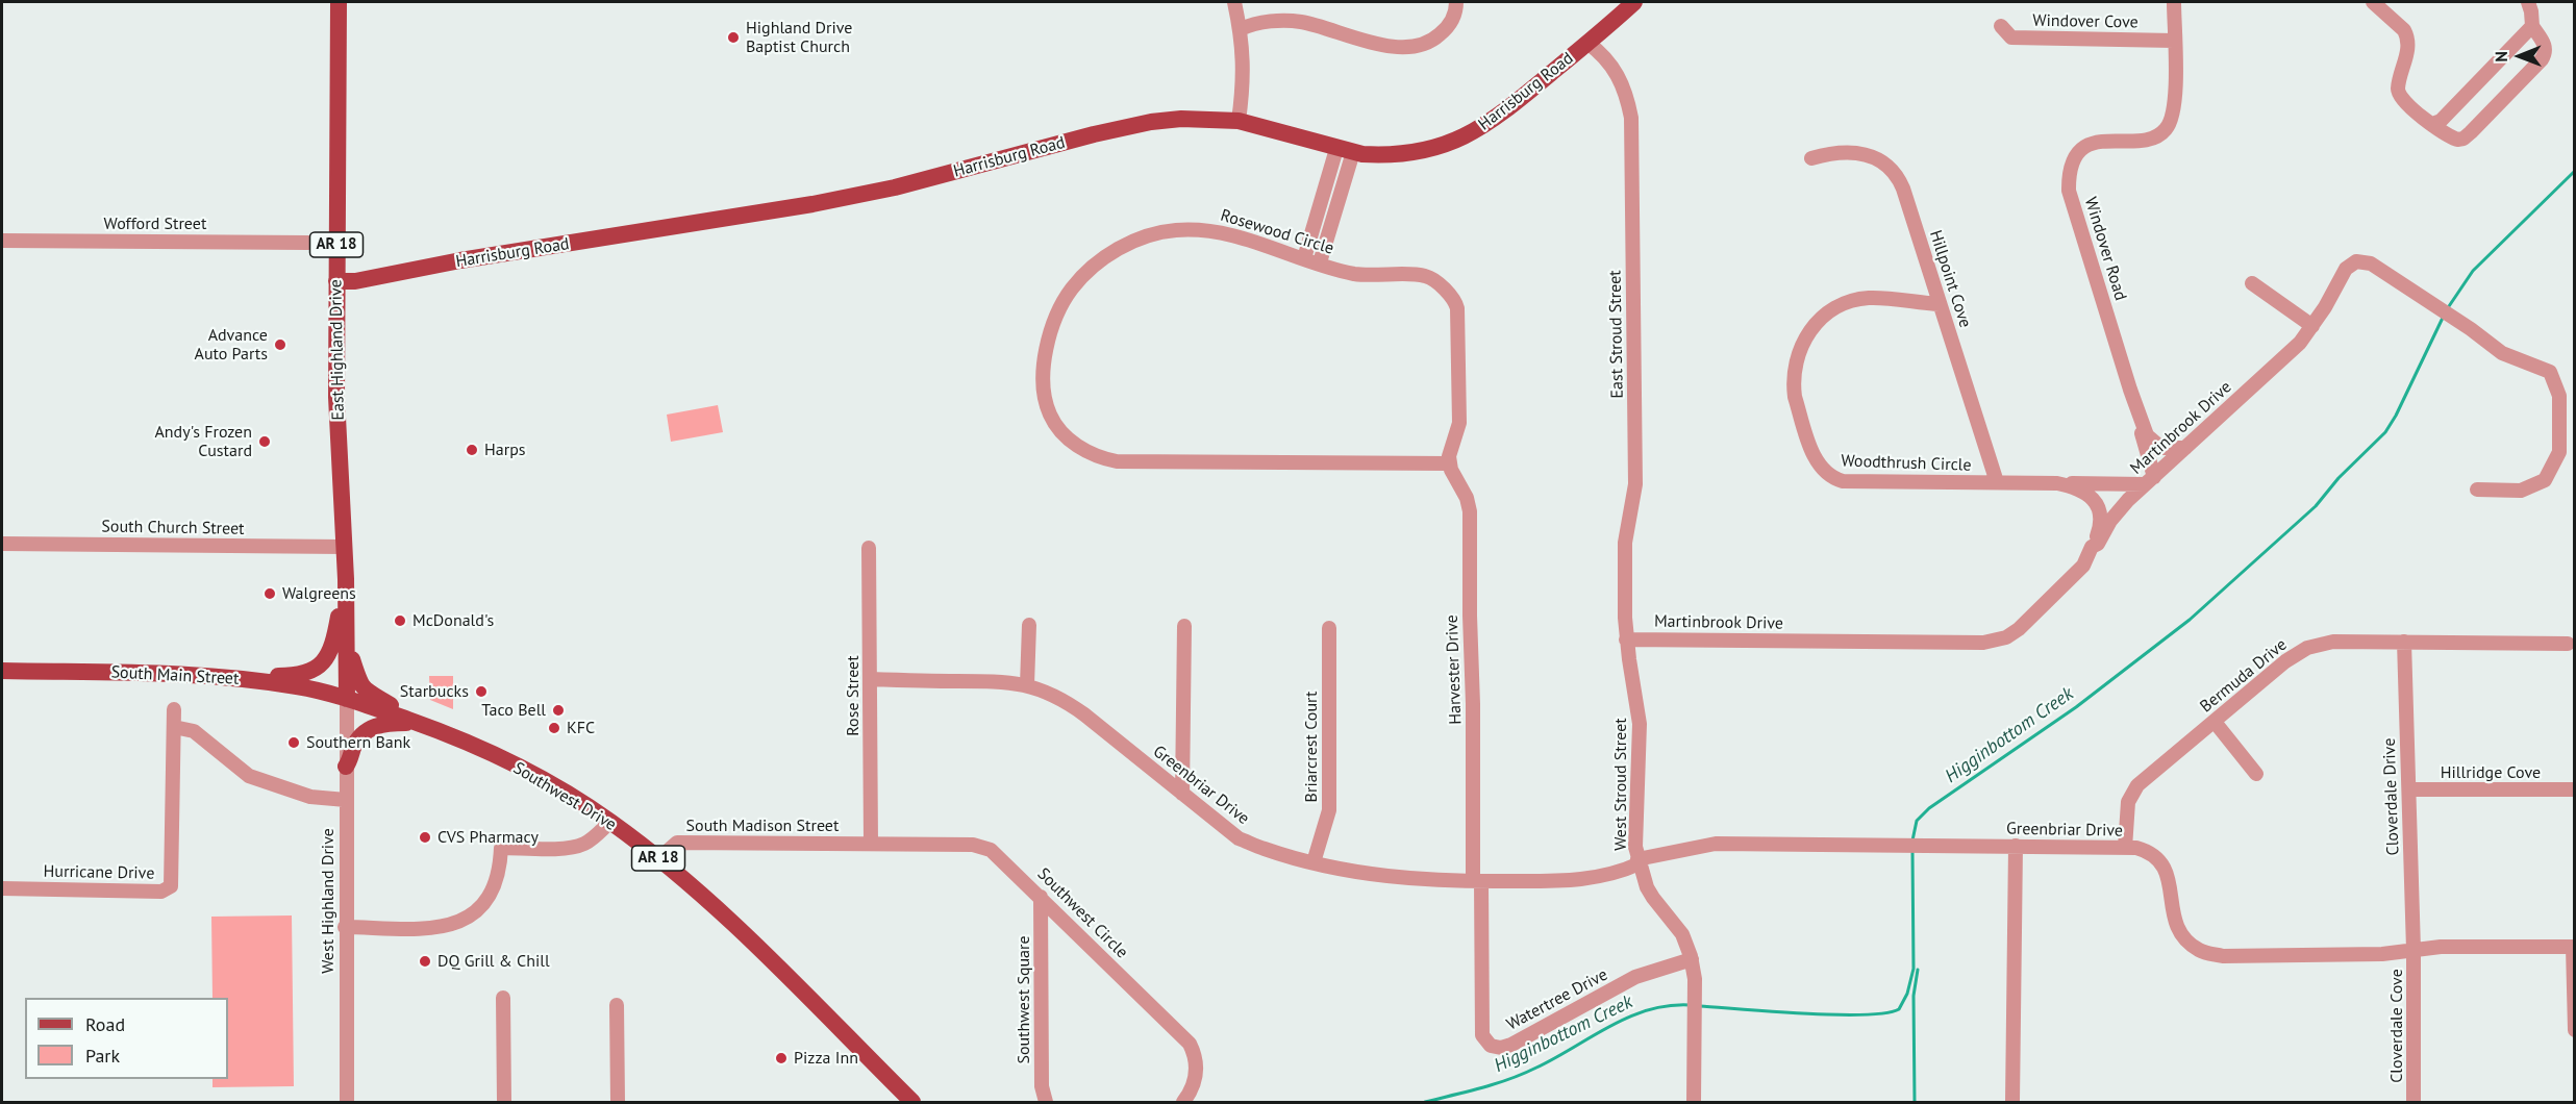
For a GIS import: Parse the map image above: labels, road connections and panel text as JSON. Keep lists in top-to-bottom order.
{
  "streets": {
    "main road": [
      "Harrisburg Road",
      "AR 18",
      "East Highland Drive",
      "South Main Street",
      "Southwest Drive"
    ],
    "street": [
      "Windover Cove",
      "Wofford Street",
      "Rosewood Circle",
      "Windover Road",
      "Hillpoint Cove",
      "East Stroud Street",
      "Martinbrook Drive",
      "Woodthrush Circle",
      "South Church Street",
      "Harvester Drive",
      "Bermuda Drive",
      "Rose Street",
      "Briarcrest Court",
      "Hillridge Cove",
      "West Stroud Street",
      "Greenbriar Drive",
      "Cloverdale Drive",
      "South Madison Street",
      "Hurricane Drive",
      "West Highland Drive",
      "Southwest Circle",
      "Southwest Square",
      "Watertree Drive",
      "Cloverdale Cove"
    ]
  },
  "crossings": [
    ["Windover Cove", "Windover Road"],
    ["Harrisburg Road", "East Stroud Street"],
    ["Harrisburg Road", "East Highland Drive"],
    ["Rosewood Circle", "Harvester Drive"],
    ["Windover Road", "Martinbrook Drive"],
    ["Windover Road", "Woodthrush Circle"],
    ["Hillpoint Cove", "Woodthrush Circle"],
    ["East Stroud Street", "Martinbrook Drive"],
    ["East Stroud Street", "West Stroud Street"],
    ["East Highland Drive", "South Church Street"],
    ["East Highland Drive", "South Main Street"],
    ["East Highland Drive", "Southwest Drive"],
    ["East Highland Drive", "West Highland Drive"],
    ["Martinbrook Drive", "Woodthrush Circle"],
    ["Martinbrook Drive", "West Stroud Street"],
    ["Harvester Drive", "Greenbriar Drive"],
    ["Harvester Drive", "Watertree Drive"],
    ["South Main Street", "Southwest Drive"],
    ["South Main Street", "West Highland Drive"],
    ["Bermuda Drive", "Greenbriar Drive"],
    ["Bermuda Drive", "Cloverdale Drive"],
    ["Rose Street", "Greenbriar Drive"],
    ["Rose Street", "South Madison Street"],
    ["Rose Street", "Southwest Circle"],
    ["Briarcrest Court", "Greenbriar Drive"],
    ["Hillridge Cove", "Cloverdale Drive"],
    ["West Stroud Street", "Greenbriar Drive"],
    ["West Stroud Street", "Watertree Drive"],
    ["Greenbriar Drive", "Cloverdale Drive"],
    ["Greenbriar Drive", "Watertree Drive"],
    ["Greenbriar Drive", "Cloverdale Cove"],
    ["Southwest Drive", "South Madison Street"],
    ["Southwest Drive", "West Highland Drive"],
    ["Cloverdale Drive", "Cloverdale Cove"],
    ["South Madison Street", "Southwest Circle"],
    ["Southwest Circle", "Southwest Square"]
  ],
  "water": ["Higginbottom Creek"],
  "places": [
    "Highland Drive Baptist Church",
    "Advance Auto Parts",
    "Andy's Frozen Custard",
    "Harps",
    "Walgreens",
    "McDonald's",
    "Starbucks",
    "Taco Bell",
    "KFC",
    "Southern Bank",
    "CVS Pharmacy",
    "DQ Grill & Chill",
    "Pizza Inn"
  ],
  "legend": ["Road", "Park"],
  "north": "left"
}
